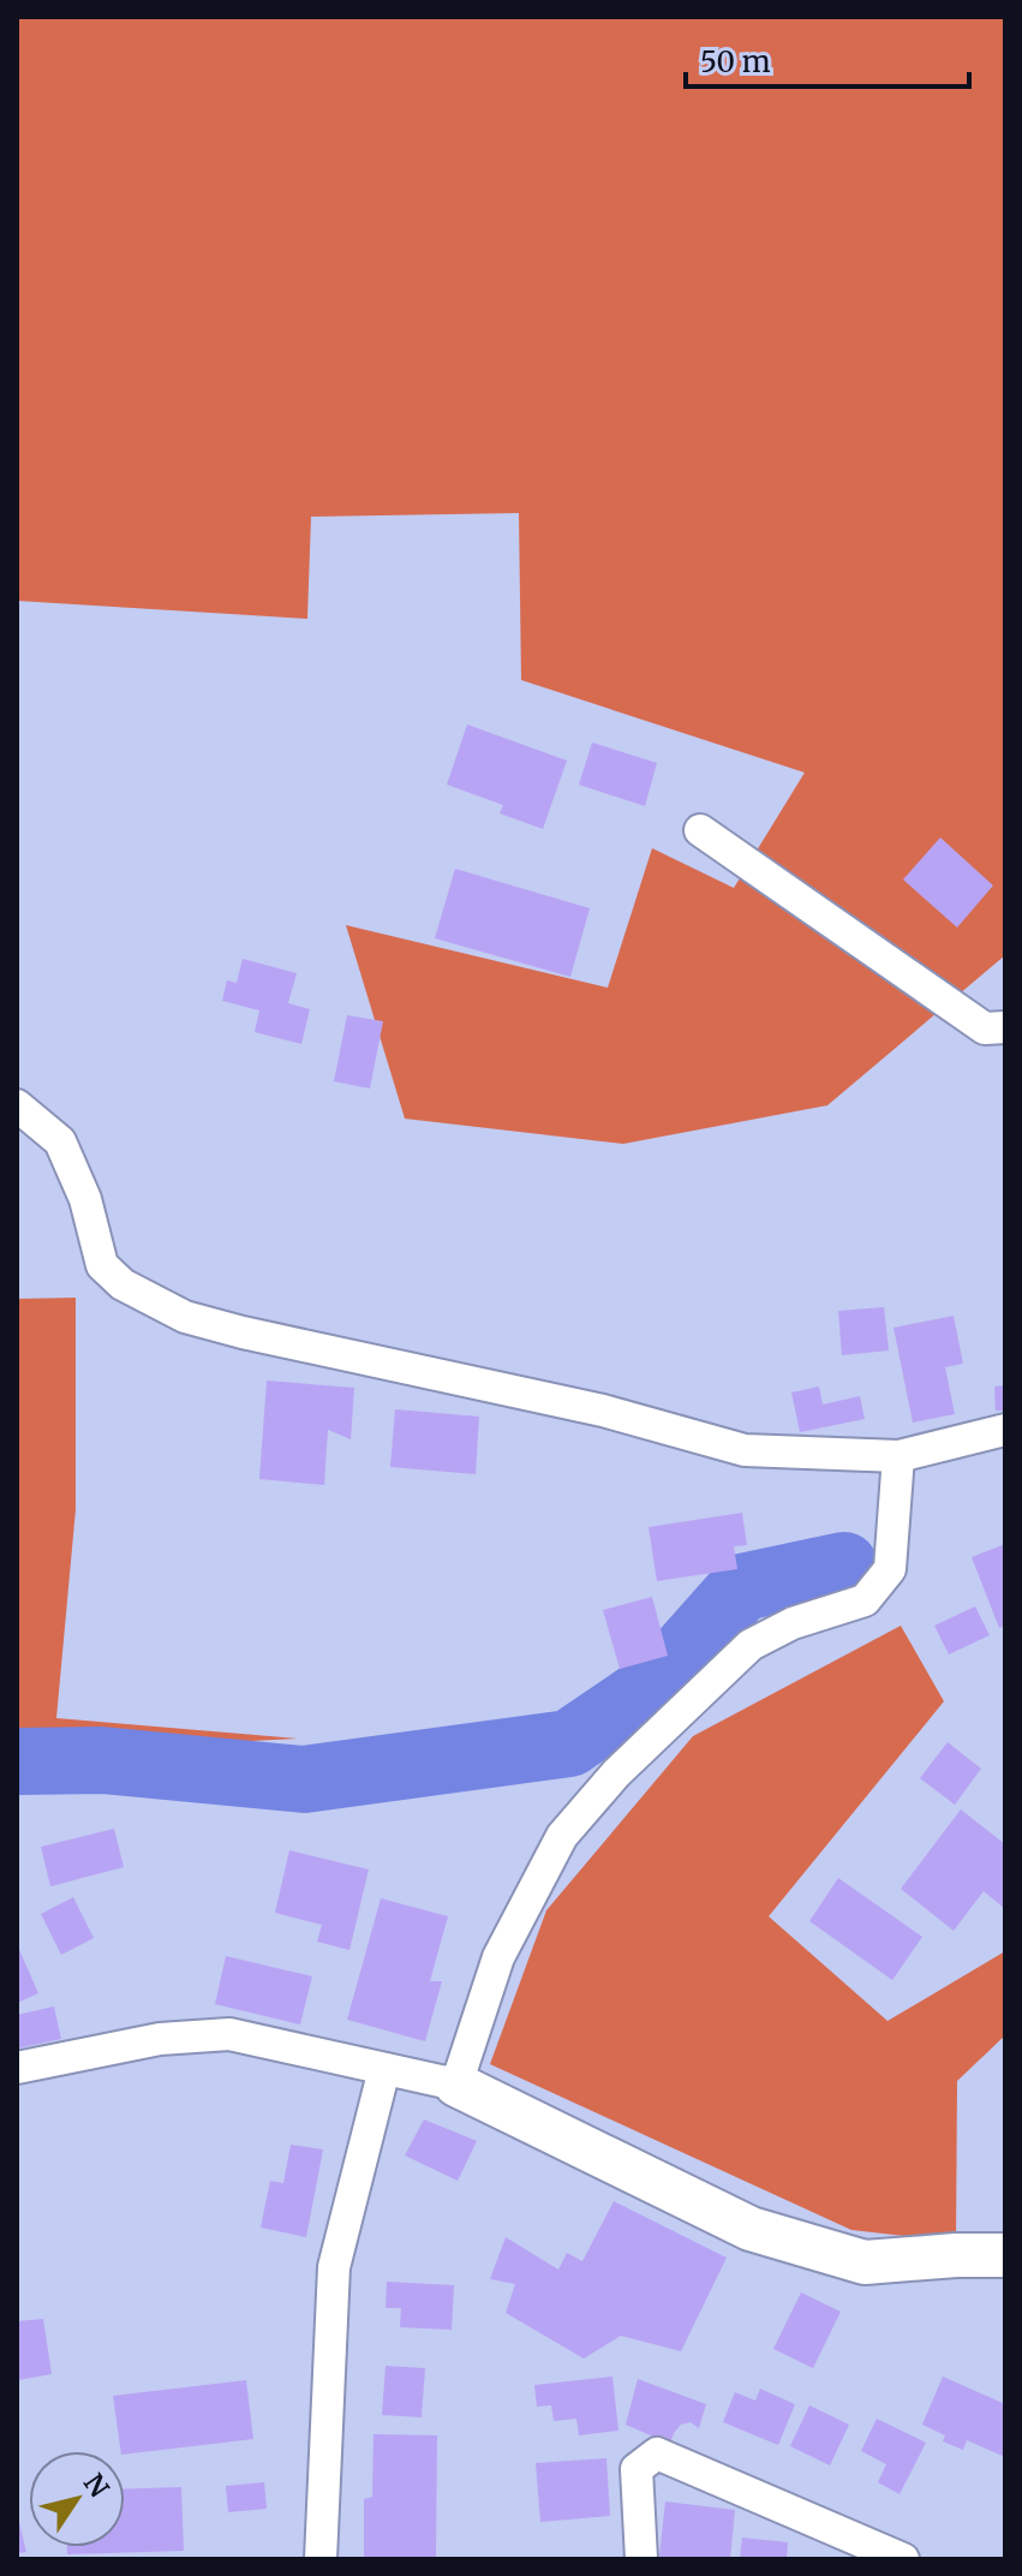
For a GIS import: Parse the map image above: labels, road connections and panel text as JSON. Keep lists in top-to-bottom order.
{
  "scale_bar": "50 m",
  "north": "top right"
}
